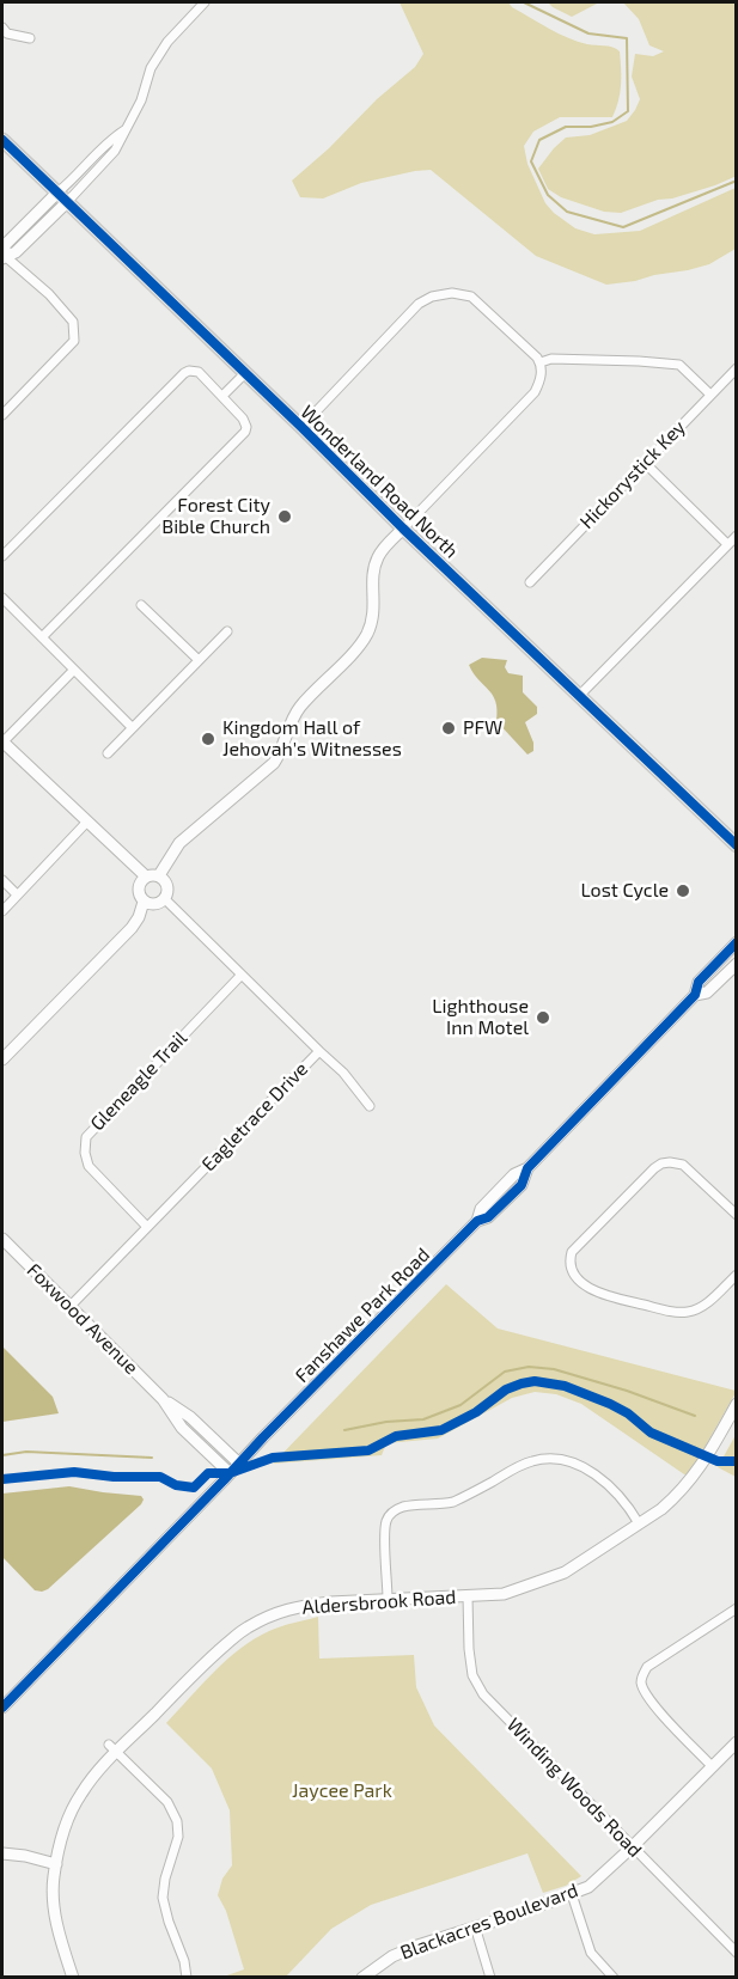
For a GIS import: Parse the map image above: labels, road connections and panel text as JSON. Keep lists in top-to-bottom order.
{
  "streets": {
    "main road": ["Wonderland Road North"],
    "street": [
      "Hickorystick Key",
      "Gleneagle Trail",
      "Eagletrace Drive",
      "Fanshawe Park Road",
      "Foxwood Avenue",
      "Aldersbrook Road",
      "Winding Woods Road",
      "Blackacres Boulevard"
    ]
  },
  "crossings": [
    ["Gleneagle Trail", "Eagletrace Drive"],
    ["Eagletrace Drive", "Foxwood Avenue"],
    ["Fanshawe Park Road", "Foxwood Avenue"],
    ["Aldersbrook Road", "Winding Woods Road"],
    ["Winding Woods Road", "Blackacres Boulevard"]
  ],
  "parks": ["Jaycee Park"],
  "places": [
    "Forest City Bible Church",
    "PFW",
    "Kingdom Hall of Jehovah's Witnesses",
    "Lost Cycle",
    "Lighthouse Inn Motel"
  ]
}
